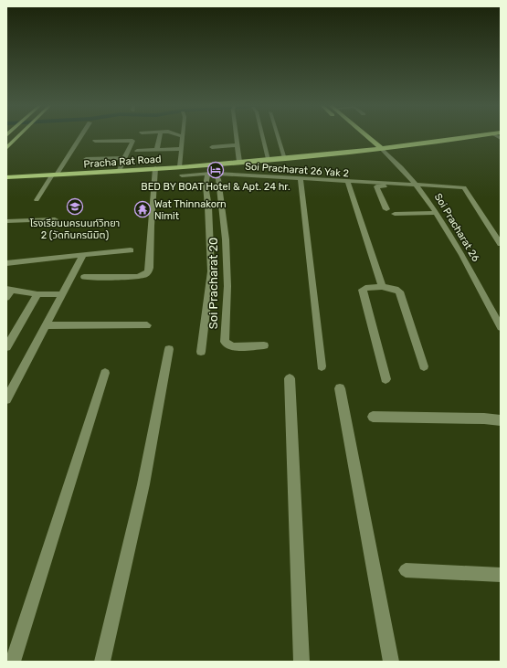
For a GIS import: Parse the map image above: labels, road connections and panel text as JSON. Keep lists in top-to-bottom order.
{
  "streets": {
    "main road": ["Pracha Rat Road"],
    "street": ["Soi Pracharat 26 Yak 2", "Soi Pracharat 26", "Soi Pracharat 20"]
  },
  "crossings": [
    ["Pracha Rat Road", "Soi Pracharat 26"],
    ["Pracha Rat Road", "Soi Pracharat 20"],
    ["Soi Pracharat 26 Yak 2", "Soi Pracharat 26"],
    ["Soi Pracharat 26 Yak 2", "Soi Pracharat 20"]
  ],
  "places": {
    "hotel": ["BED BY BOAT Hotel & Apt. 24 hr."],
    "school or university": ["โรงเรียนนครนนท์วิทยา 2 (วัดทินกรนิมิต)"],
    "temple": ["Wat Thinnakorn Nimit"]
  }
}
